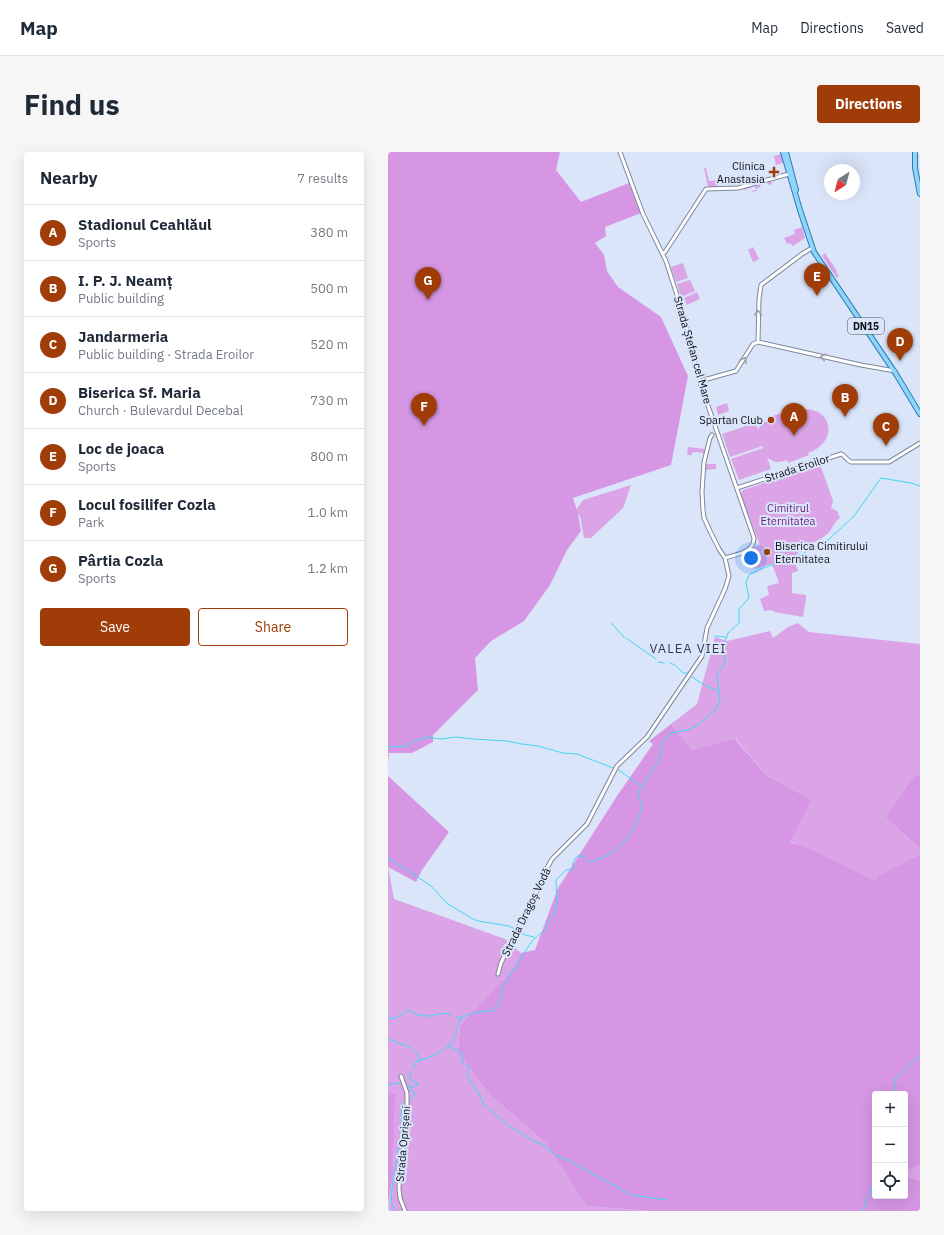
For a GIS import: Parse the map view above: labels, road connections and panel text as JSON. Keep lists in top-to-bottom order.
{
  "streets": {
    "main road": ["DN15"],
    "street": [
      "Strada Ștefan cel Mare",
      "Strada Eroilor",
      "Strada Dragoș Vodă",
      "Strada Oprișeni"
    ]
  },
  "crossings": [
    ["Strada Ștefan cel Mare", "Strada Eroilor"],
    ["Strada Ștefan cel Mare", "Strada Dragoș Vodă"]
  ],
  "districts": ["VALEA VIEI"],
  "parks": ["Cimitirul Eternitatea"],
  "places": {
    "health": ["Clinica Anastasia"],
    "other": ["Spartan Club", "Biserica Cimitirului Eternitatea"]
  },
  "north": "bottom left",
  "page": {
    "header": "Map",
    "nav": ["Map", "Directions", "Saved"],
    "buttons": [
      "Directions",
      ["Save", "Share"]
    ],
    "title": "Find us",
    "heading": ["Nearby", "7 results"],
    "list": [
      {
        "mark": "A",
        "name": "Stadionul Ceahlăul",
        "note": "Sports",
        "value": "380 m"
      },
      {
        "mark": "B",
        "name": "I. P. J. Neamț",
        "note": "Public building",
        "value": "500 m"
      },
      {
        "mark": "C",
        "name": "Jandarmeria",
        "note": "Public building · Strada Eroilor",
        "value": "520 m"
      },
      {
        "mark": "D",
        "name": "Biserica Sf. Maria",
        "note": "Church · Bulevardul Decebal",
        "value": "730 m"
      },
      {
        "mark": "E",
        "name": "Loc de joaca",
        "note": "Sports",
        "value": "800 m"
      },
      {
        "mark": "F",
        "name": "Locul fosilifer Cozla",
        "note": "Park",
        "value": "1.0 km"
      },
      {
        "mark": "G",
        "name": "Pârtia Cozla",
        "note": "Sports",
        "value": "1.2 km"
      }
    ],
    "pins": [
      "E",
      "G",
      "D",
      "B",
      "F",
      "A",
      "C"
    ],
    "map_buttons": ["+", "−"]
  }
}
